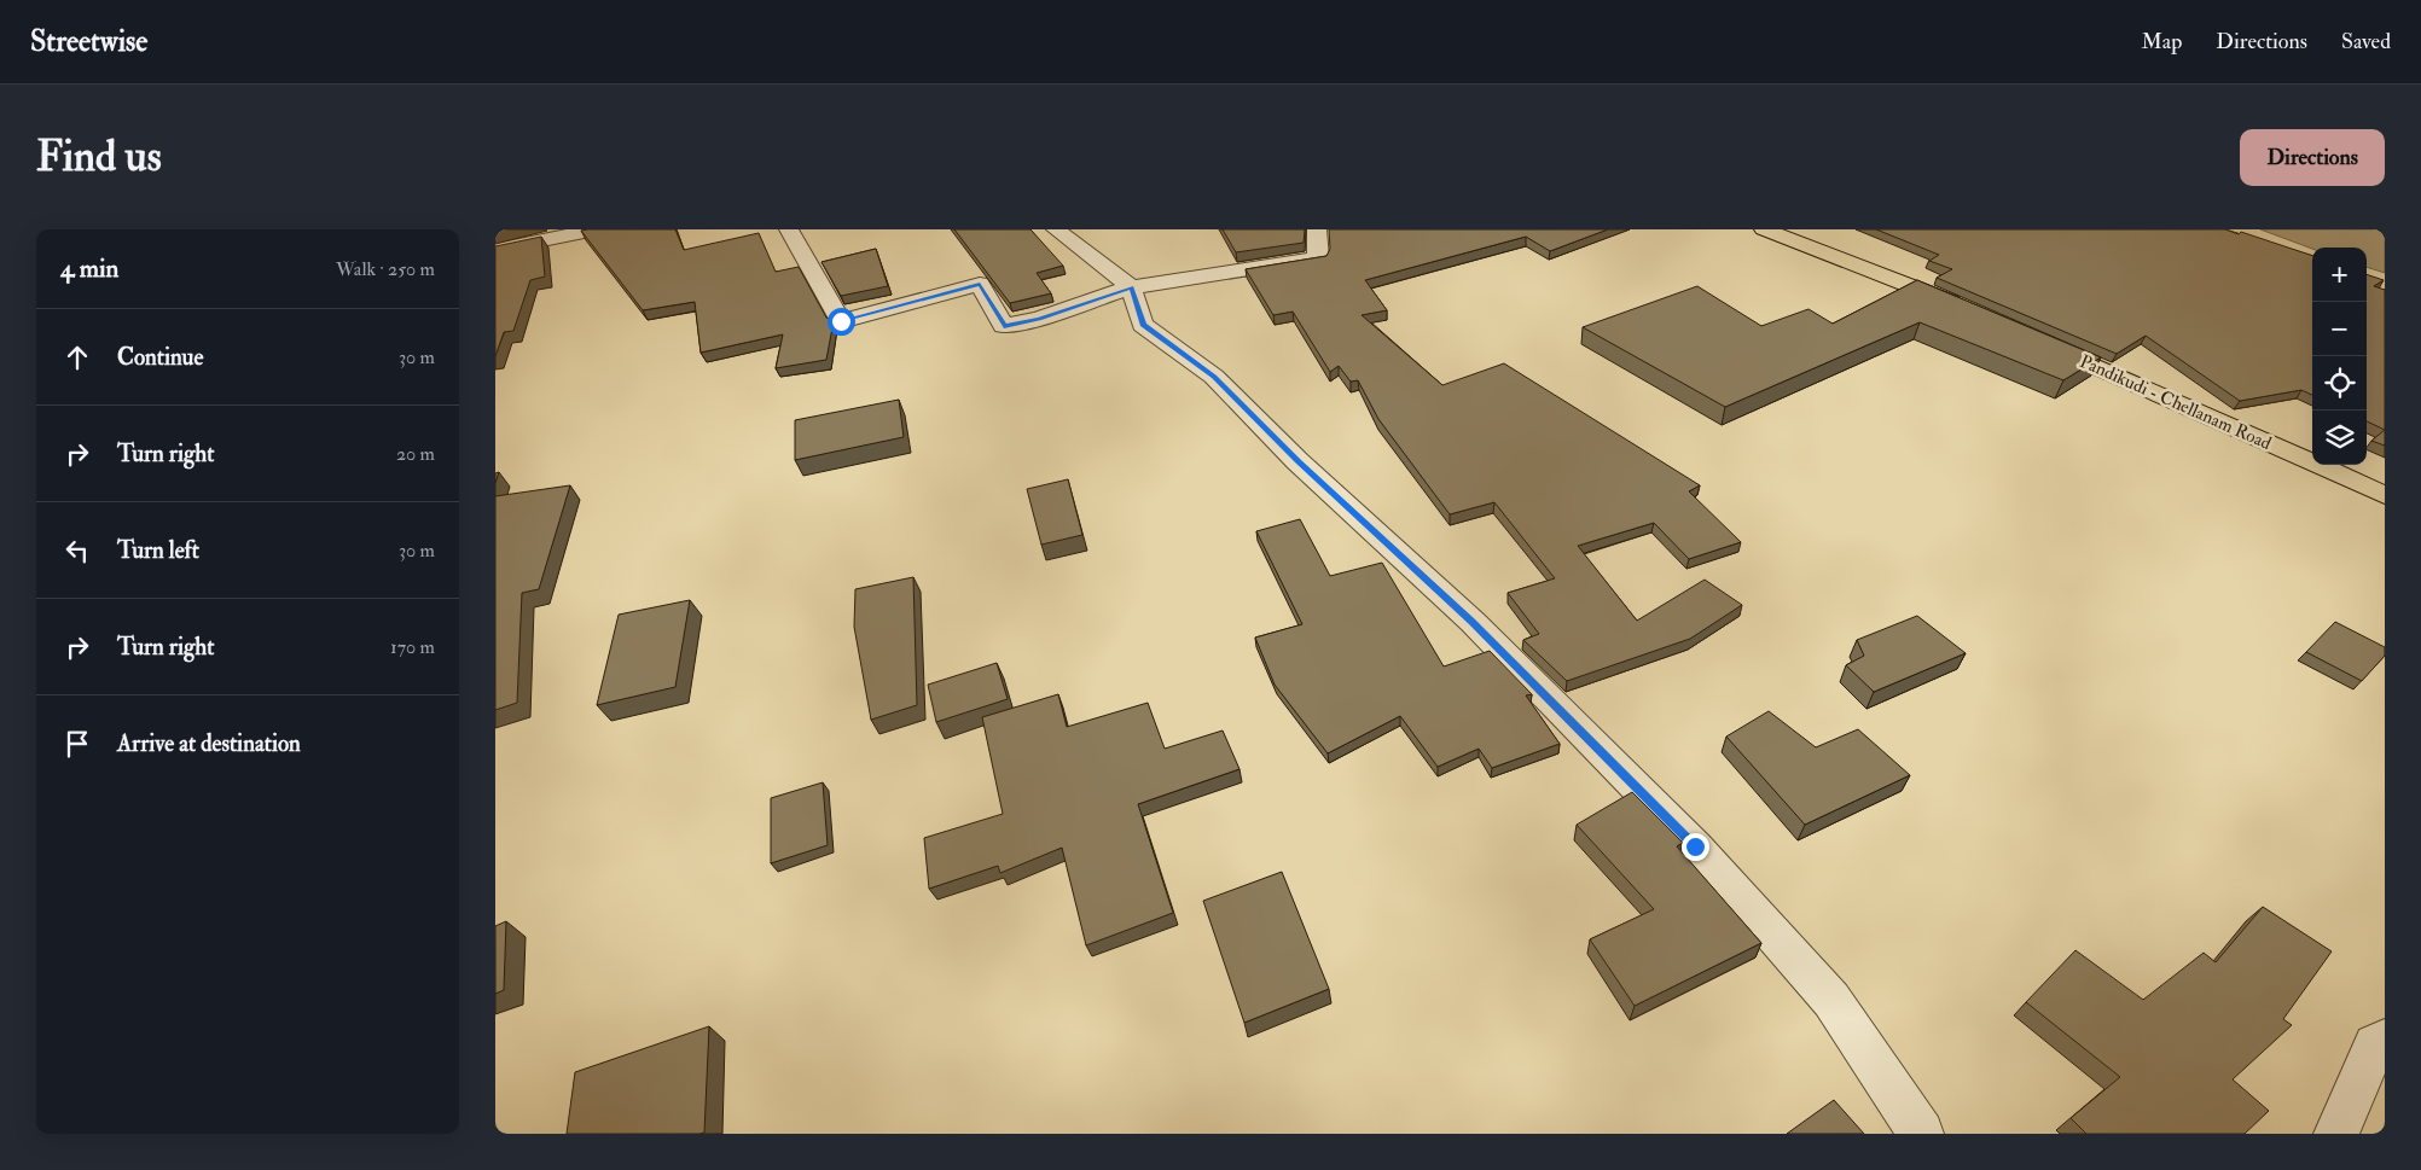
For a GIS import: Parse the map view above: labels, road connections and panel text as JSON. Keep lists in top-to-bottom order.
{
  "streets": {
    "main road": ["Pandikudi - Chellanam Road"]
  },
  "page": {
    "header": "Streetwise",
    "nav": ["Map", "Directions", "Saved"],
    "buttons": "Directions",
    "title": "Find us",
    "heading": ["4 min", "Walk · 250 m"],
    "map_buttons": ["+", "−"],
    "list": [
      ["Continue", "30 m"],
      ["Turn right", "20 m"],
      ["Turn left", "30 m"],
      ["Turn right", "170 m"],
      "Arrive at destination"
    ]
  }
}
